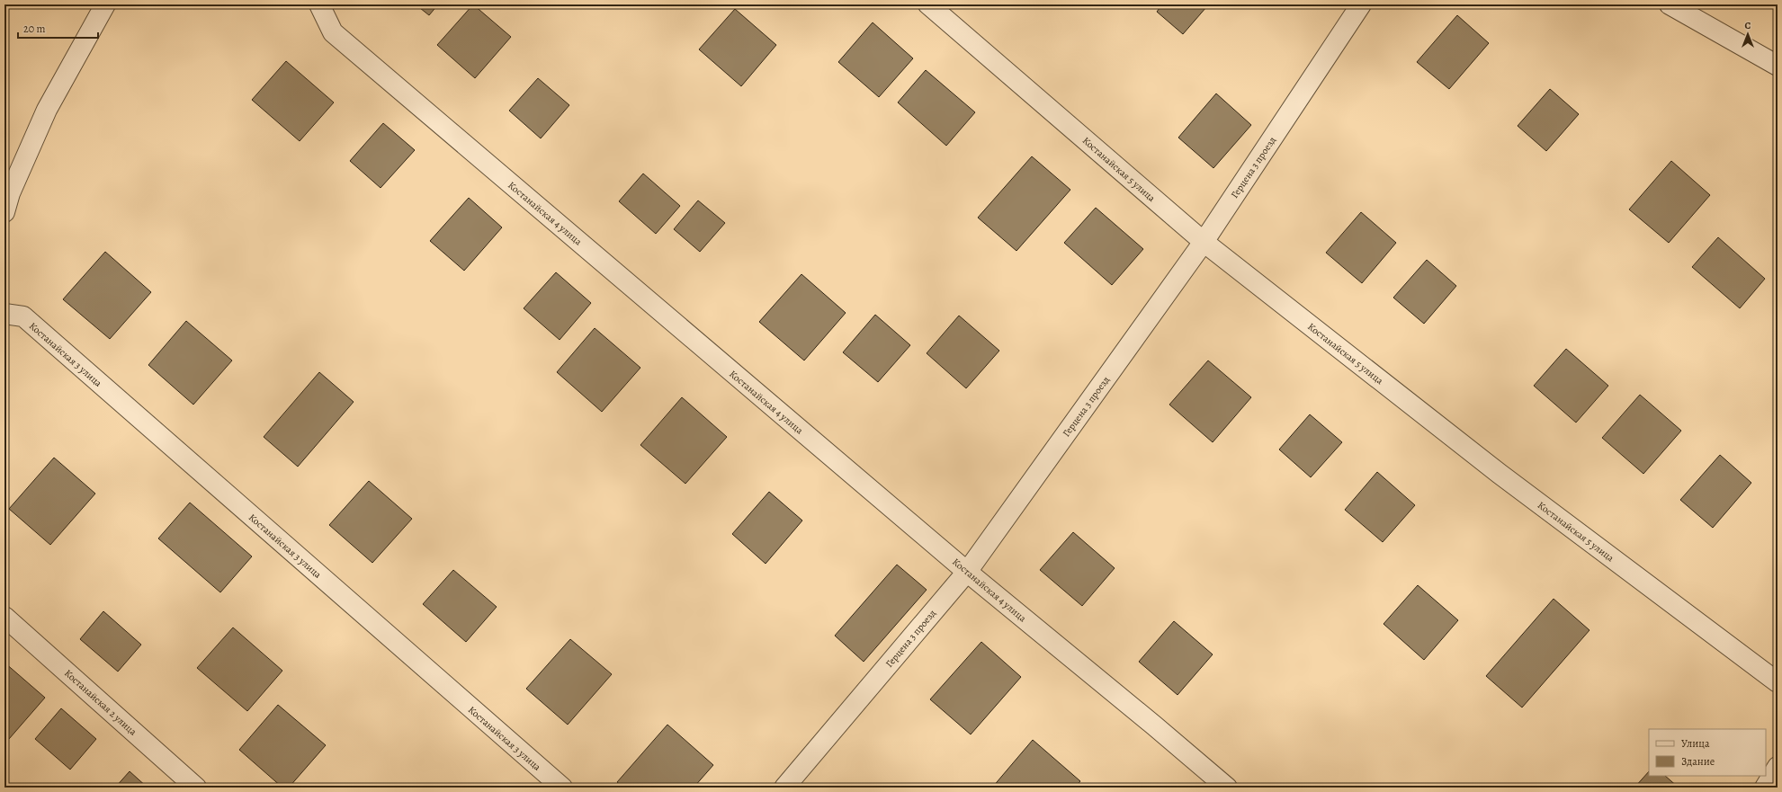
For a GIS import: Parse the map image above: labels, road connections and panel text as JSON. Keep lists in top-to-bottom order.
{
  "streets": {
    "street": [
      "Герцена 3 проезд",
      "Костанайская 5 улица",
      "Костанайская 4 улица",
      "Костанайская 3 улица",
      "Костанайская 2 улица"
    ]
  },
  "crossings": [
    ["Герцена 3 проезд", "Костанайская 5 улица"],
    ["Герцена 3 проезд", "Костанайская 4 улица"]
  ],
  "legend": ["Улица", "Здание"],
  "scale_bar": "20 m",
  "north": "top"
}
